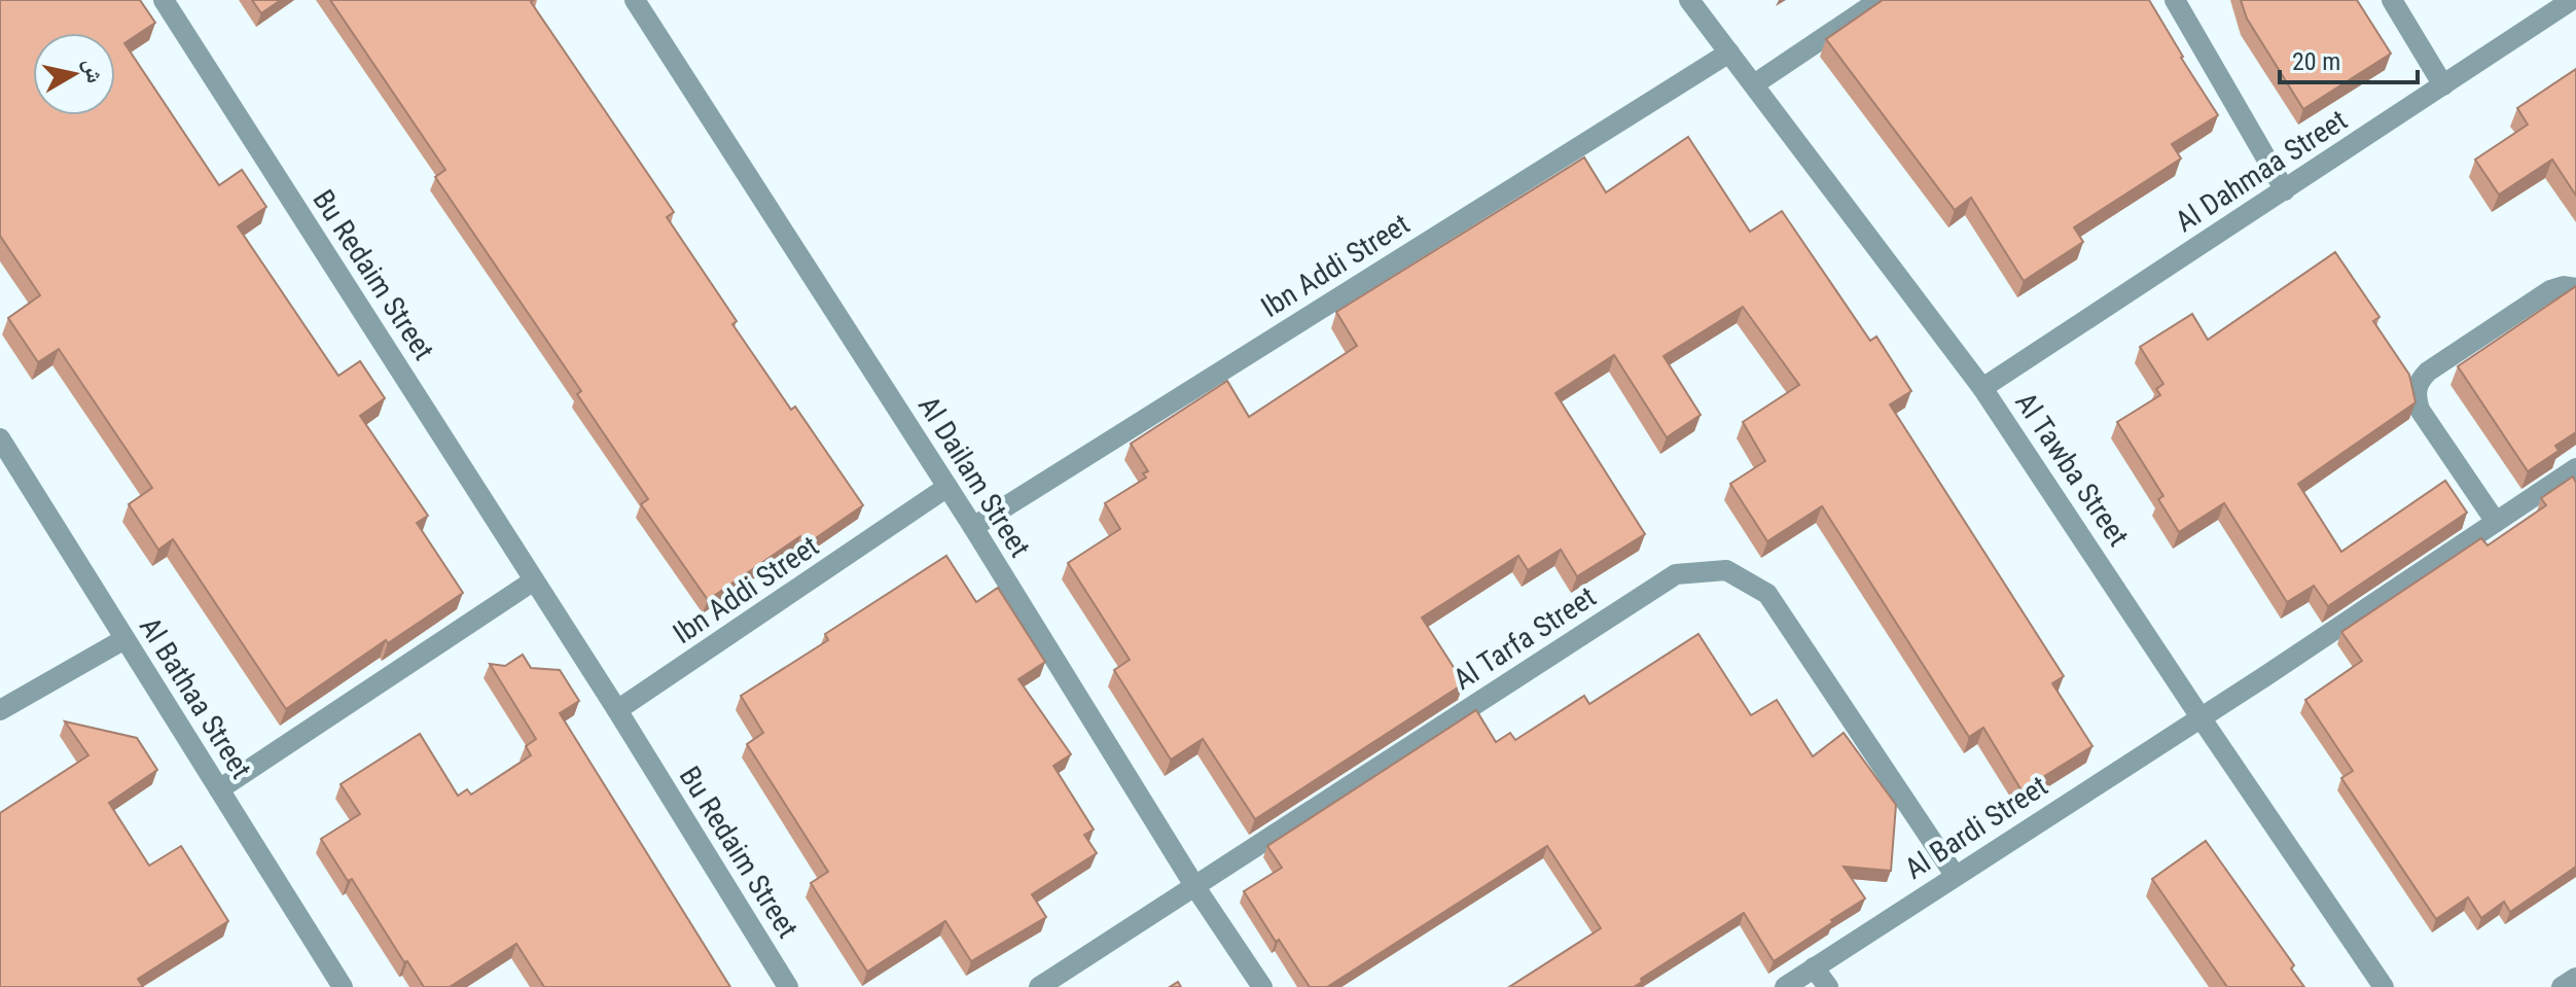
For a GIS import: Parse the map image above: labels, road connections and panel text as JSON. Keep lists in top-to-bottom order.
{
  "streets": {
    "street": [
      "Al Dahmaa Street",
      "Ibn Addi Street",
      "Bu Redaim Street",
      "Al Tawba Street",
      "Al Dailam Street",
      "Al Tarfa Street",
      "Al Bathaa Street",
      "Al Bardi Street"
    ]
  },
  "crossings": [
    ["Al Dahmaa Street", "Al Tawba Street"],
    ["Ibn Addi Street", "Bu Redaim Street"],
    ["Ibn Addi Street", "Al Tawba Street"],
    ["Ibn Addi Street", "Al Dailam Street"],
    ["Al Tawba Street", "Al Bardi Street"],
    ["Al Dailam Street", "Al Tarfa Street"],
    ["Al Tarfa Street", "Al Bardi Street"]
  ],
  "scale_bar": "20 m",
  "north": "right"
}
